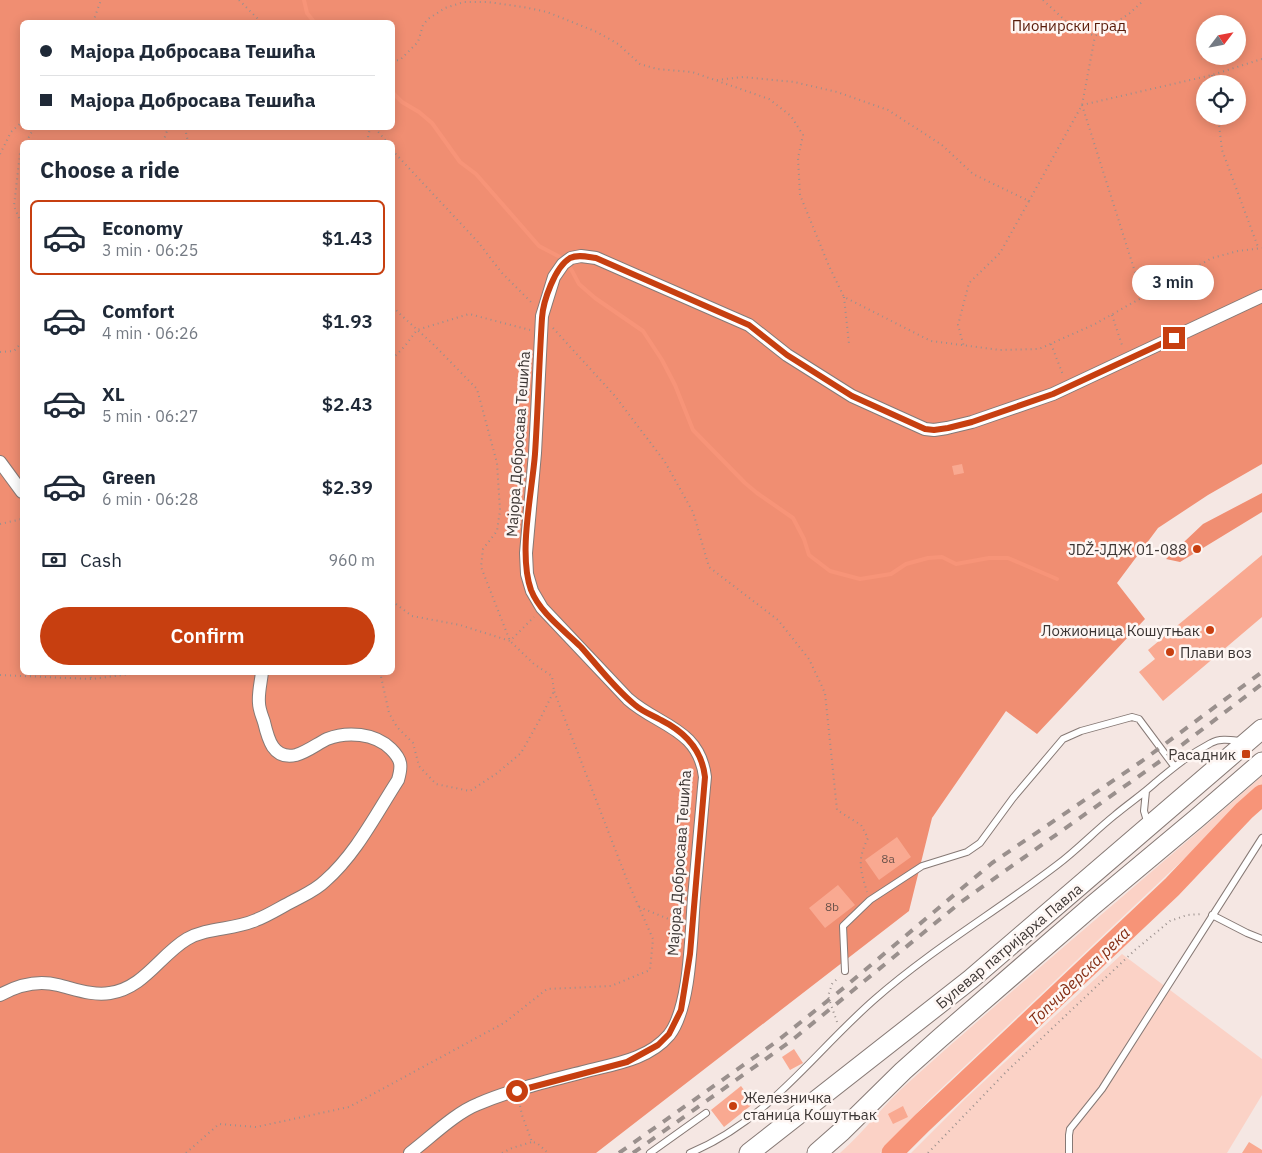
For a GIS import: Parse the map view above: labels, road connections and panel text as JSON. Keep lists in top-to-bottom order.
{
  "streets": {
    "main road": ["Булевар патријарха Павла"],
    "street": ["Мајора Добросава Тешића"]
  },
  "water": ["Топчидерска река"],
  "parks": ["Пионирски град"],
  "places": {
    "other": [
      "JDŽ-JДЖ 01-088",
      "Ложионица Кошутњак",
      "Плави воз",
      "Железничка станица Кошутњак"
    ],
    "transit": ["Расадник"]
  },
  "house_numbers": ["8a", "8b"],
  "north": "top right",
  "page": {
    "banner": ["Мајора Добросава Тешића", "Мајора Добросава Тешића"],
    "heading": "Choose a ride",
    "list": [
      {
        "name": "Economy",
        "note": "3 min · 06:25",
        "value": "$1.43"
      },
      {
        "name": "Comfort",
        "note": "4 min · 06:26",
        "value": "$1.93"
      },
      {
        "name": "XL",
        "note": "5 min · 06:27",
        "value": "$2.43"
      },
      {
        "name": "Green",
        "note": "6 min · 06:28",
        "value": "$2.39"
      }
    ],
    "bubble": "3 min",
    "pay": ["Cash", "960 m"],
    "buttons": "Confirm"
  }
}
